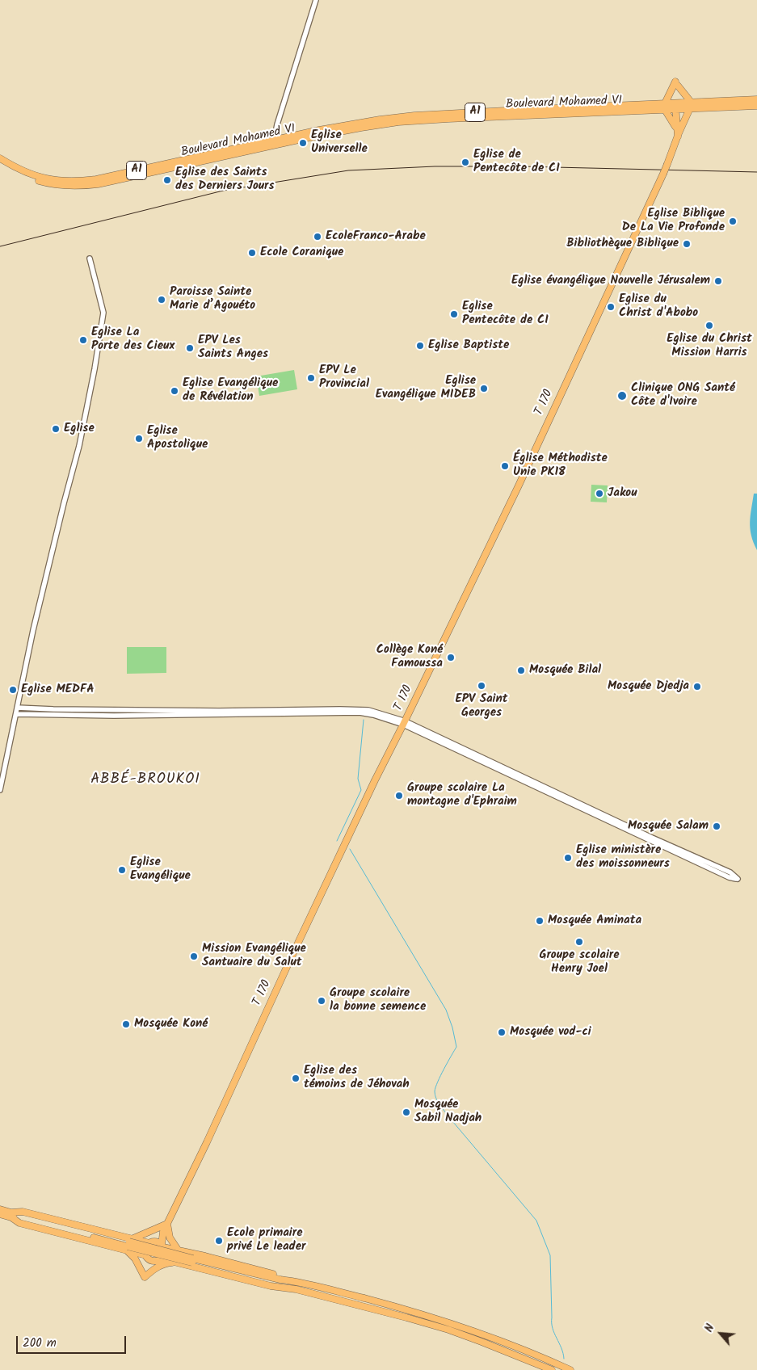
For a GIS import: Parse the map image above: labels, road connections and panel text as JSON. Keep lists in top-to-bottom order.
{
  "streets": {
    "main road": ["Boulevard Mohamed VI", "A1", "T 170"]
  },
  "crossings": [
    ["Boulevard Mohamed VI", "A1"],
    ["A1", "T 170"]
  ],
  "districts": ["ABBÉ-BROUKOI"],
  "places": [
    "Eglise Universelle",
    "Eglise de Pentecôte de CI",
    "Eglise des Saints des Derniers Jours",
    "Eglise Biblique De La Vie Profonde",
    "EcoleFranco-Arabe",
    "Bibliothèque Biblique",
    "Ecole Coranique",
    "Eglise évangélique Nouvelle Jérusalem",
    "Paroisse Sainte Marie d’Agouéto",
    "Eglise du Christ d'Abobo",
    "Eglise Pentecôte de CI",
    "Eglise du Christ Mission Harris",
    "Eglise La Porte des Cieux",
    "Eglise Baptiste",
    "EPV Les Saints Anges",
    "EPV Le Provincial",
    "Eglise Evangélique MIDEB",
    "Eglise Evangélique de Révélation",
    "Clinique ONG Santé Côte d'Ivoire",
    "Eglise",
    "Eglise Apostolique",
    "Église Méthodiste Unie PK18",
    "Jakou",
    "Collège Koné Famoussa",
    "Mosquée Bilal",
    "EPV Saint Georges",
    "Mosquée Djedja",
    "Eglise MEDFA",
    "Groupe scolaire La montagne d'Ephraim",
    "Mosquée Salam",
    "Eglise ministère des moissonneurs",
    "Eglise Evangélique",
    "Mosquée Aminata",
    "Groupe scolaire Henry Joel",
    "Mission Evangélique Santuaire du Salut",
    "Groupe scolaire la bonne semence",
    "Mosquée Koné",
    "Mosquée vod-ci",
    "Eglise des témoins de Jéhovah",
    "Mosquée Sabil Nadjah",
    "Ecole primaire privé Le leader"
  ],
  "scale_bar": "200 m",
  "north": "top left"
}
